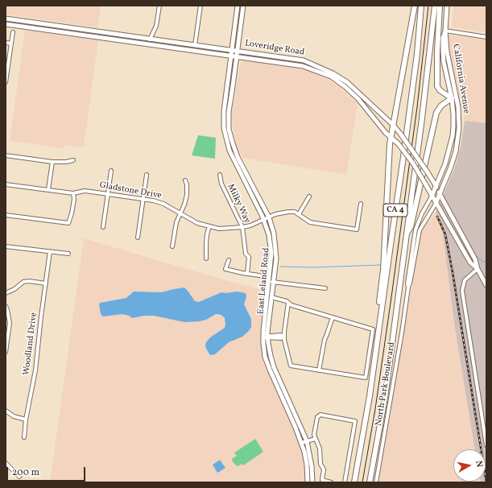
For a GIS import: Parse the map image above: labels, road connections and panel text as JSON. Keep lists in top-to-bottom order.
{
  "streets": {
    "highway": ["CA 4"],
    "main road": ["Loveridge Road", "California Avenue", "East Leland Road"],
    "street": [
      "Gladstone Drive",
      "Milky Way",
      "Woodland Drive",
      "North Park Boulevard"
    ]
  },
  "crossings": [
    ["Loveridge Road", "California Avenue"],
    ["Loveridge Road", "East Leland Road"],
    ["Loveridge Road", "North Park Boulevard"],
    ["California Avenue", "North Park Boulevard"],
    ["Gladstone Drive", "Milky Way"],
    ["Gladstone Drive", "East Leland Road"]
  ],
  "scale_bar": "200 m",
  "north": "right"
}
